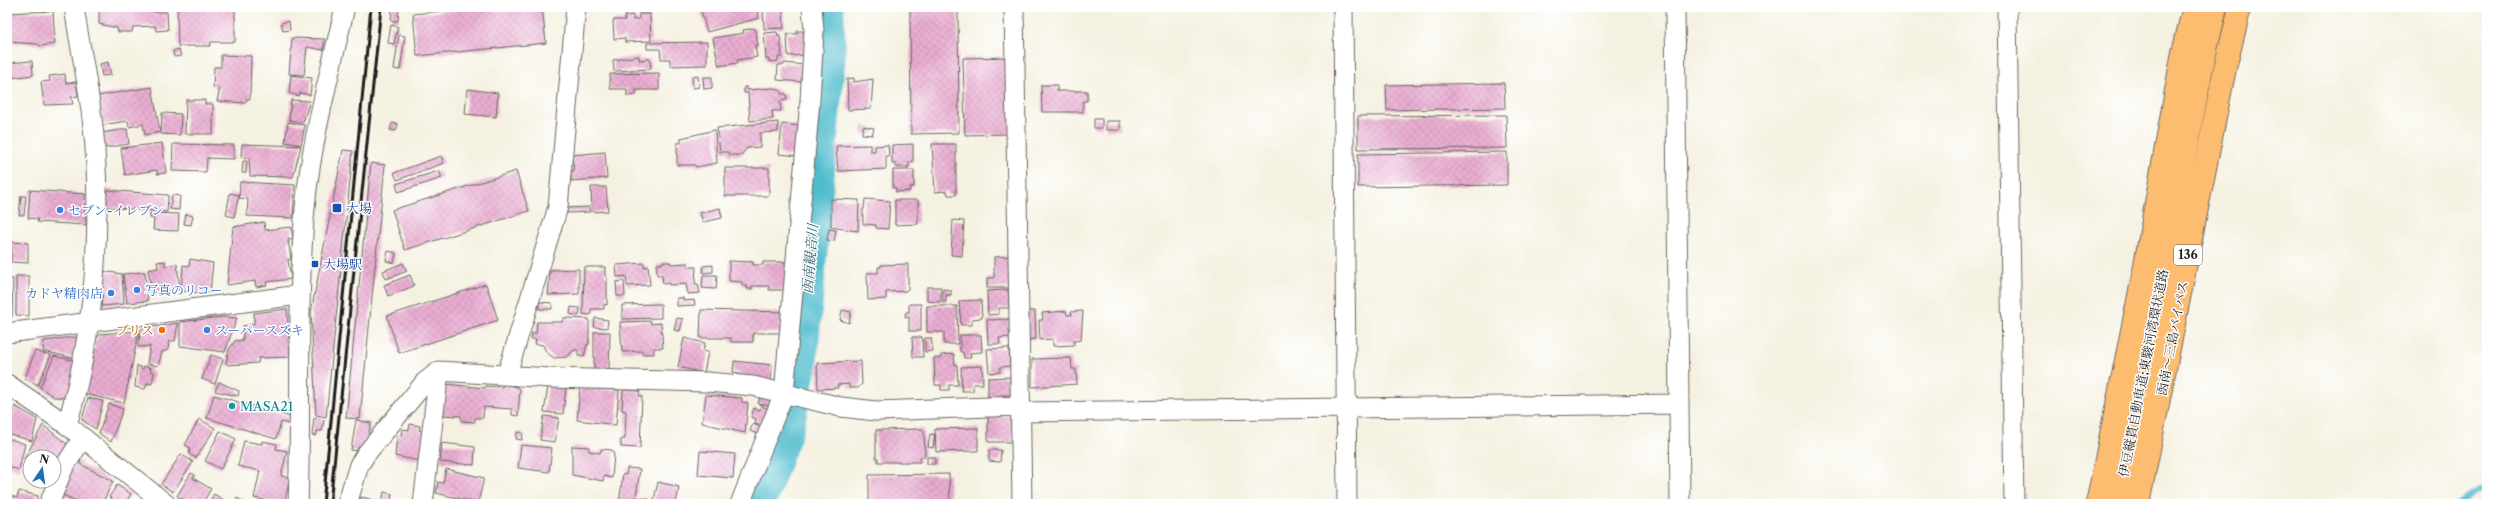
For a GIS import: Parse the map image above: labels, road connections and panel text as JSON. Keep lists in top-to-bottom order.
{
  "streets": {
    "highway": ["136", "函南～三島バイパス", "伊豆縦貫自動車道;東駿河湾環状道路"]
  },
  "water": ["函南観音川"],
  "places": {
    "transit": ["大場", "大場駅"],
    "other": [
      "セブン-イレブン",
      "写真のリコー",
      "カドヤ精肉店",
      "ブリス",
      "スーパースズキ",
      "MASA21"
    ]
  },
  "north": "top"
}
